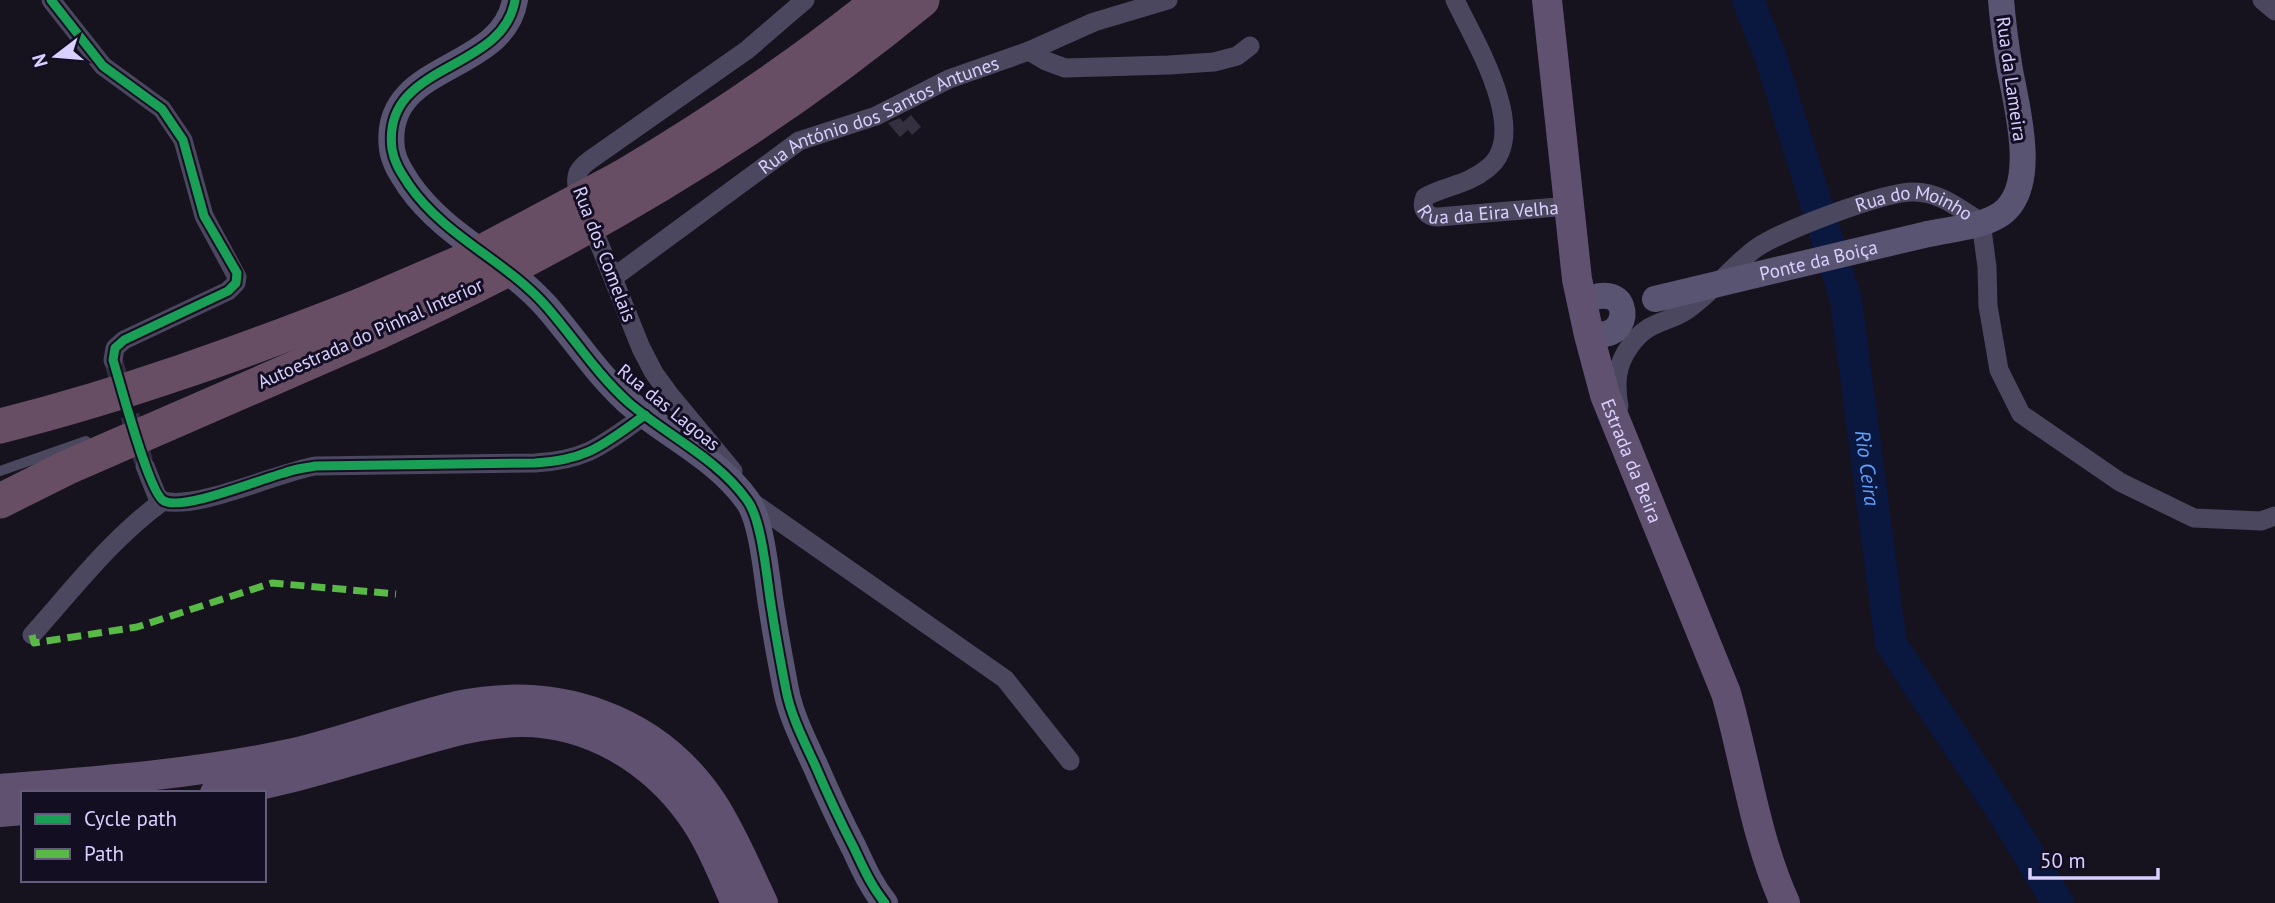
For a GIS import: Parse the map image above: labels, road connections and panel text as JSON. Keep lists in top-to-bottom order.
{
  "streets": {
    "highway": ["Autoestrada do Pinhal Interior"],
    "main road": ["Estrada da Beira"],
    "street": [
      "Rua da Lameira",
      "Rua António dos Santos Antunes",
      "Rua da Eira Velha",
      "Rua do Moinho",
      "Rua dos Comelais",
      "Ponte da Boiça",
      "Rua das Lagoas"
    ]
  },
  "crossings": [
    ["Rua da Lameira", "Rua do Moinho"],
    ["Rua da Lameira", "Ponte da Boiça"],
    ["Rua António dos Santos Antunes", "Rua dos Comelais"],
    ["Rua da Eira Velha", "Estrada da Beira"],
    ["Rua do Moinho", "Ponte da Boiça"],
    ["Rua do Moinho", "Estrada da Beira"],
    ["Rua dos Comelais", "Rua das Lagoas"],
    ["Ponte da Boiça", "Estrada da Beira"]
  ],
  "water": ["Rio Ceira"],
  "legend": ["Cycle path", "Path"],
  "scale_bar": "50 m",
  "north": "left"
}
